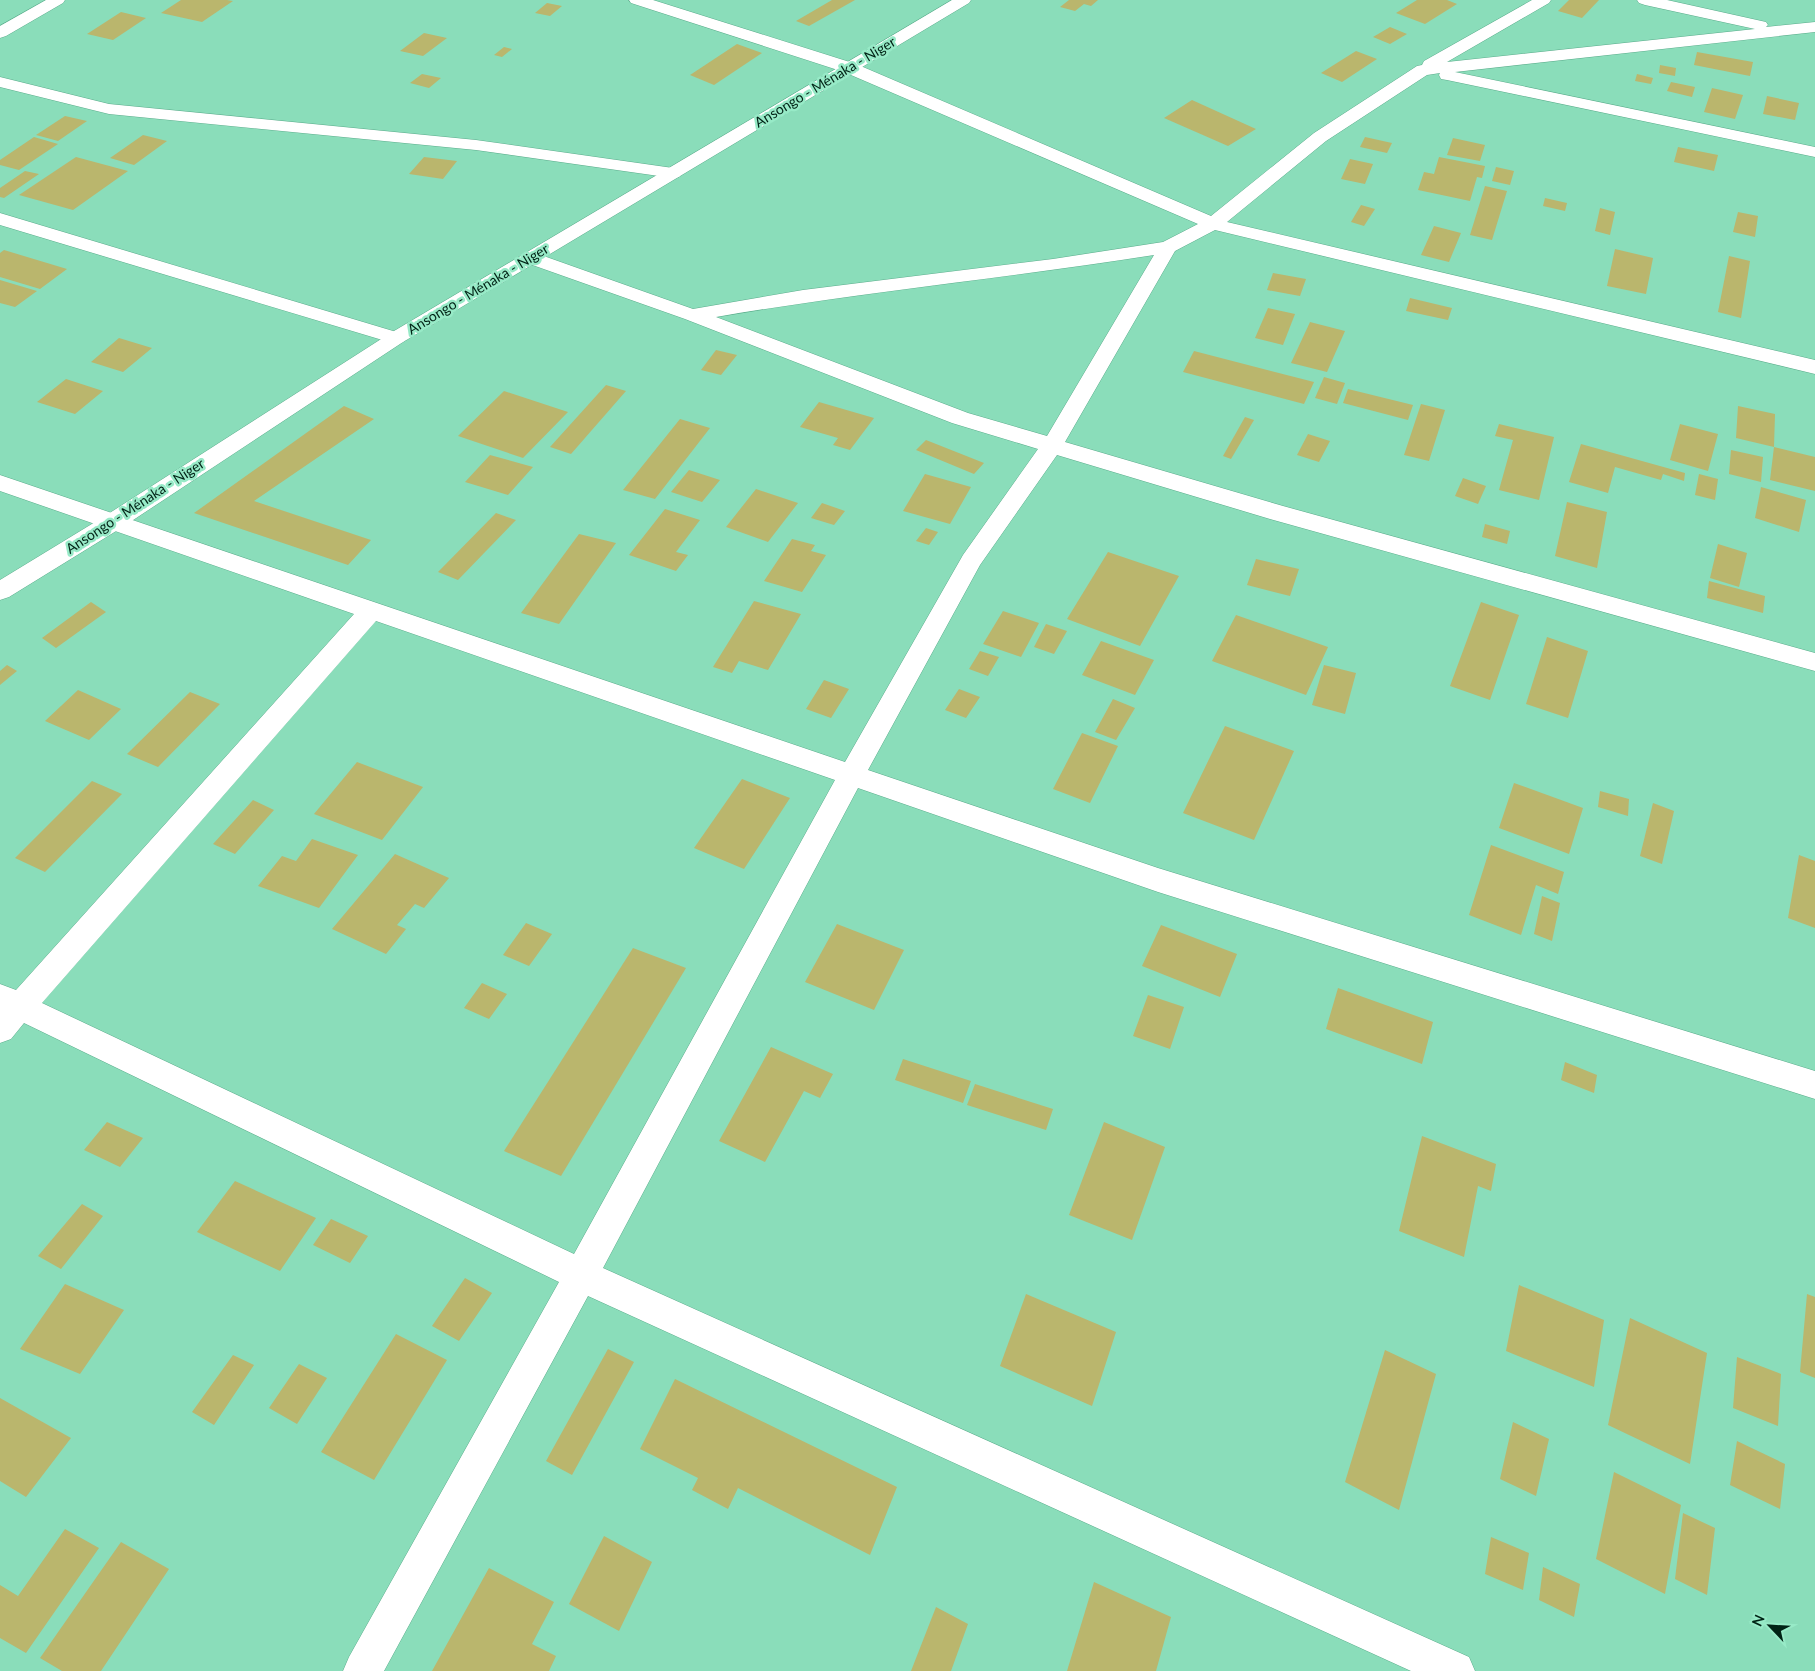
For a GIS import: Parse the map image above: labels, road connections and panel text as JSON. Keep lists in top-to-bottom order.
{
  "streets": {
    "street": ["Ansongo - Ménaka - Niger"]
  },
  "north": "top left"
}
